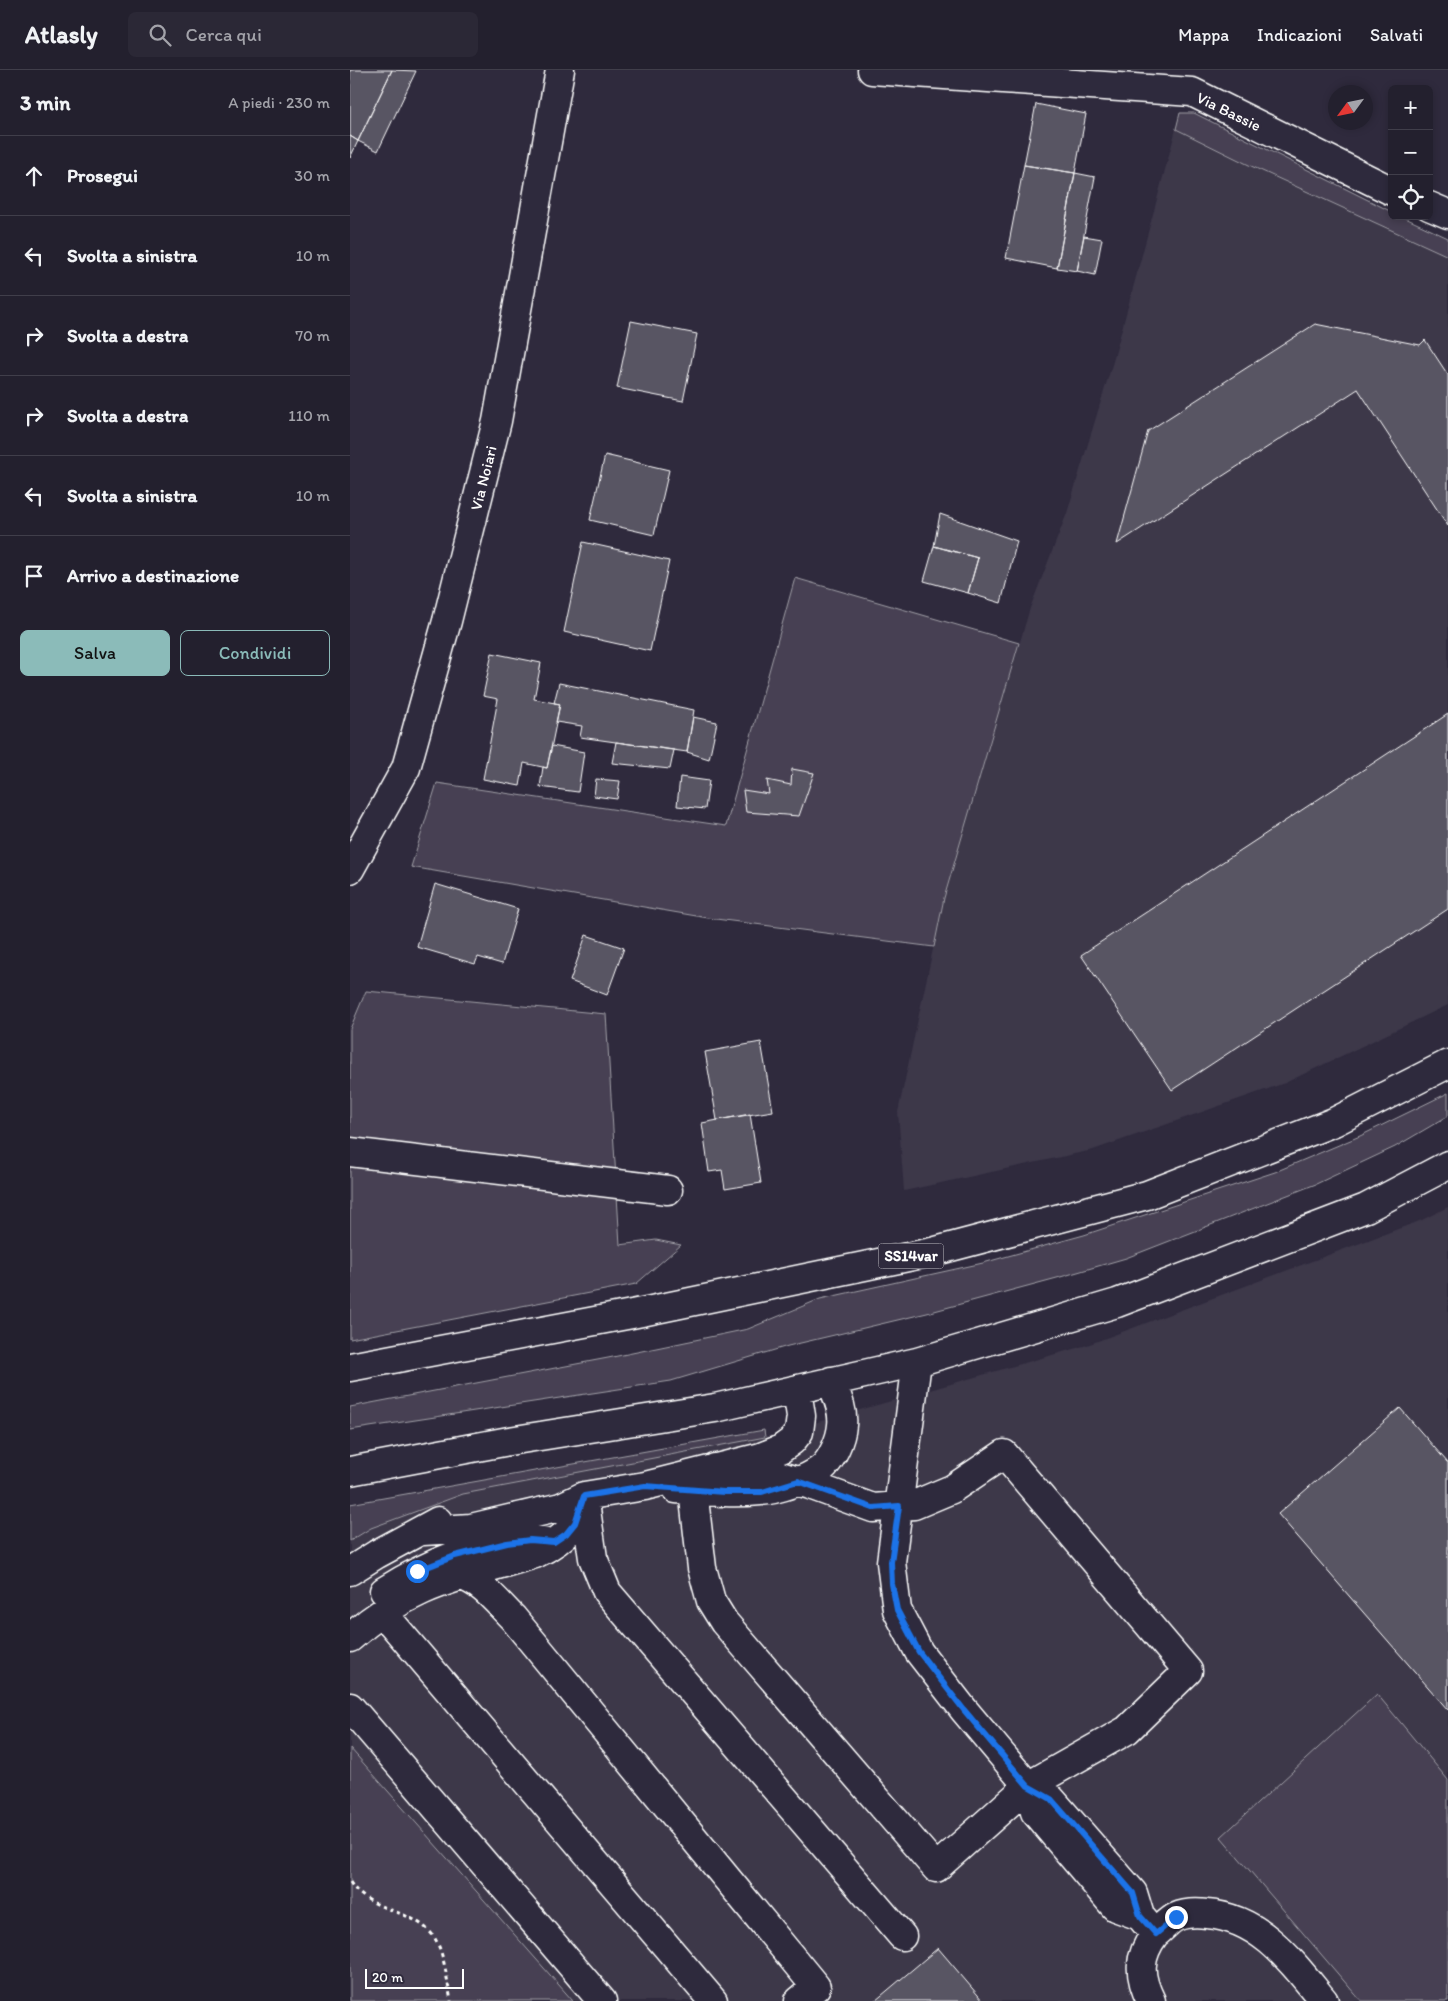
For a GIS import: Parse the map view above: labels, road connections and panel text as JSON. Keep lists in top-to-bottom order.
{
  "streets": {
    "main road": ["Via Bassie", "Via Noiari", "SS14var"]
  },
  "scale_bar": "20 m",
  "north": "bottom left",
  "page": {
    "header": "Atlasly",
    "search": "Cerca qui",
    "nav": ["Mappa", "Indicazioni", "Salvati"],
    "heading": ["3 min", "A piedi · 230 m"],
    "map_buttons": ["+", "−"],
    "list": [
      ["Prosegui", "30 m"],
      ["Svolta a sinistra", "10 m"],
      ["Svolta a destra", "70 m"],
      ["Svolta a destra", "110 m"],
      ["Svolta a sinistra", "10 m"],
      "Arrivo a destinazione"
    ],
    "buttons": ["Salva", "Condividi"],
    "scale": "20 m"
  }
}
